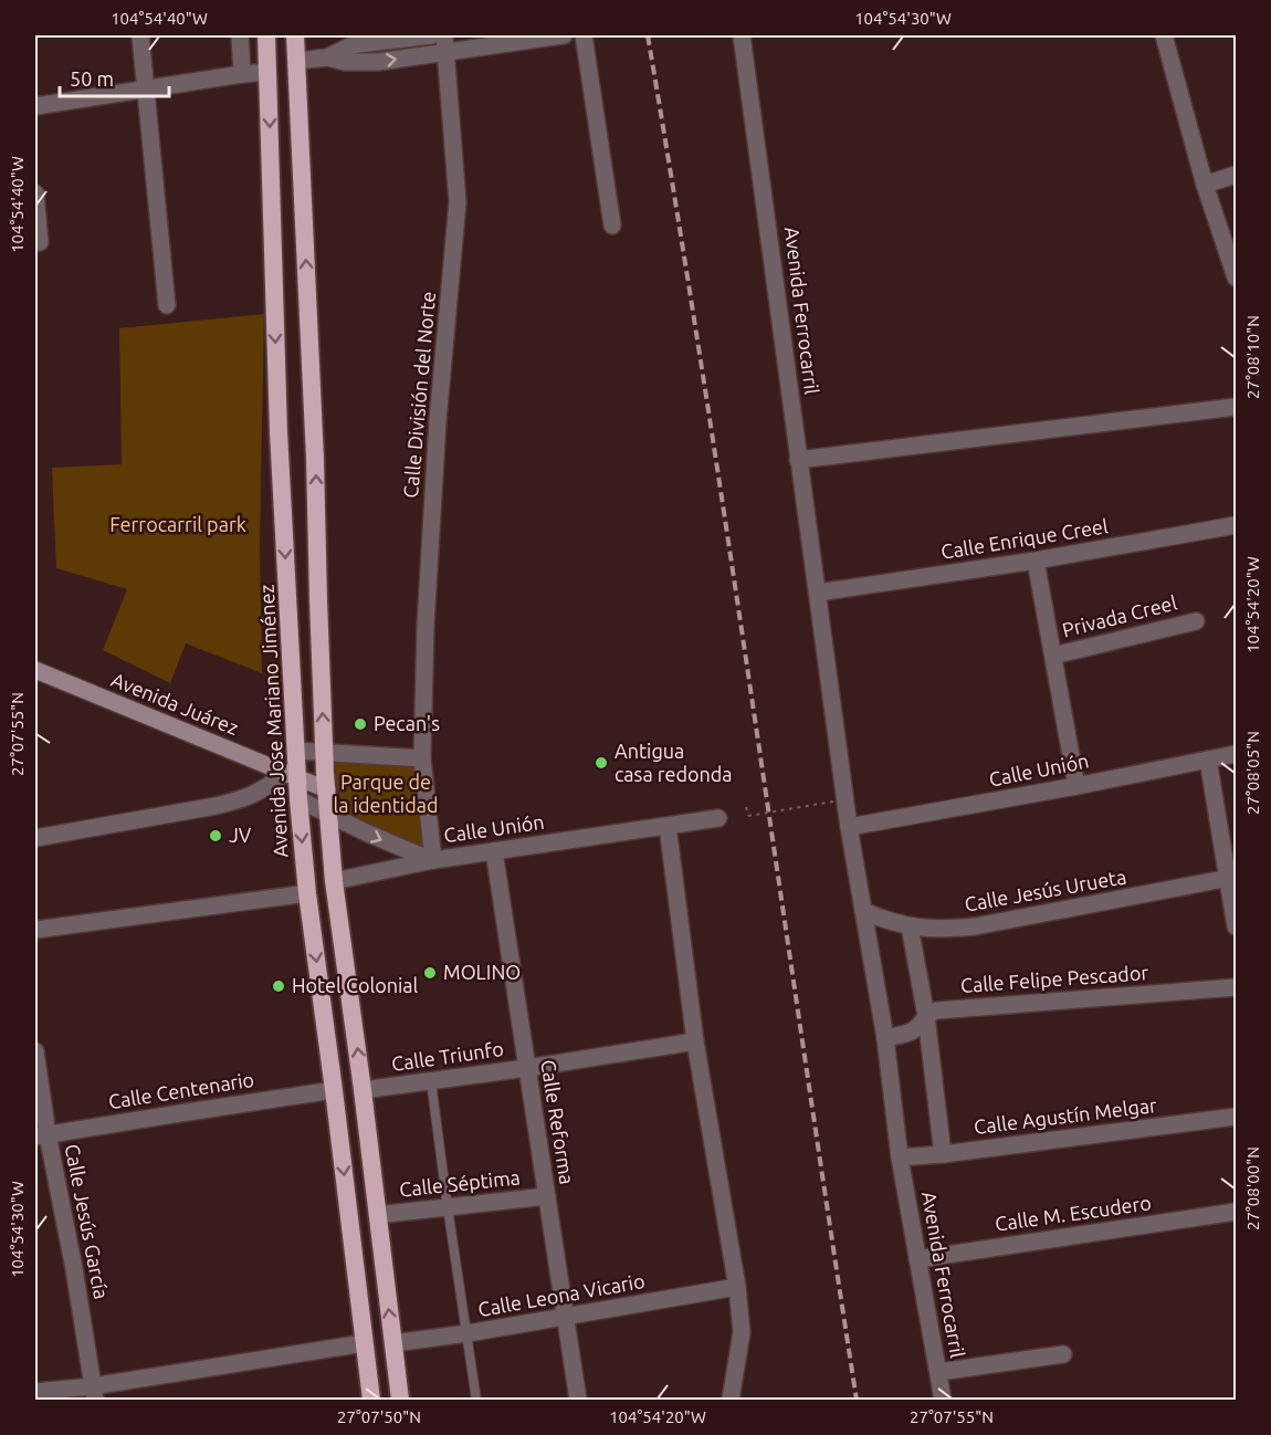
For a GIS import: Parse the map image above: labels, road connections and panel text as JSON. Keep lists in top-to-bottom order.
{
  "streets": {
    "highway": ["Avenida Jose Mariano Jiménez"],
    "main road": ["Avenida Juárez"],
    "street": [
      "Avenida Ferrocarril",
      "Calle División del Norte",
      "Calle Enrique Creel",
      "Privada Creel",
      "Calle Unión",
      "Calle Jesús Urueta",
      "Calle Felipe Pescador",
      "Calle Triunfo",
      "Calle Centenario",
      "Calle Agustín Melgar",
      "Calle Reforma",
      "Calle Séptima",
      "Calle M. Escudero",
      "Calle Jesús García",
      "Calle Leona Vicario"
    ]
  },
  "crossings": [
    ["Avenida Ferrocarril", "Calle Enrique Creel"],
    ["Avenida Ferrocarril", "Calle Unión"],
    ["Avenida Ferrocarril", "Calle Jesús Urueta"],
    ["Avenida Ferrocarril", "Calle Felipe Pescador"],
    ["Avenida Ferrocarril", "Calle Agustín Melgar"],
    ["Avenida Ferrocarril", "Calle M. Escudero"],
    ["Calle División del Norte", "Calle Unión"],
    ["Calle Enrique Creel", "Privada Creel"],
    ["Privada Creel", "Calle Unión"],
    ["Avenida Juárez", "Avenida Jose Mariano Jiménez"],
    ["Avenida Jose Mariano Jiménez", "Calle Unión"],
    ["Avenida Jose Mariano Jiménez", "Calle Centenario"],
    ["Calle Unión", "Calle Reforma"],
    ["Calle Triunfo", "Calle Reforma"],
    ["Calle Centenario", "Calle Jesús García"],
    ["Calle Reforma", "Calle Séptima"],
    ["Calle Reforma", "Calle Leona Vicario"]
  ],
  "parks": ["Ferrocarril park", "Parque de la identidad"],
  "places": [
    "Pecan's",
    "Antigua casa redonda",
    "JV",
    "MOLINO",
    "Hotel Colonial"
  ],
  "scale_bar": "50 m",
  "coordinates": [
    "104°54'40\"W",
    "104°54'30\"W",
    "27°08'10\"N",
    "104°54'20\"W",
    "27°07'55\"N",
    "27°08'05\"N",
    "27°08'00\"N",
    "27°07'50\"N"
  ]
}
